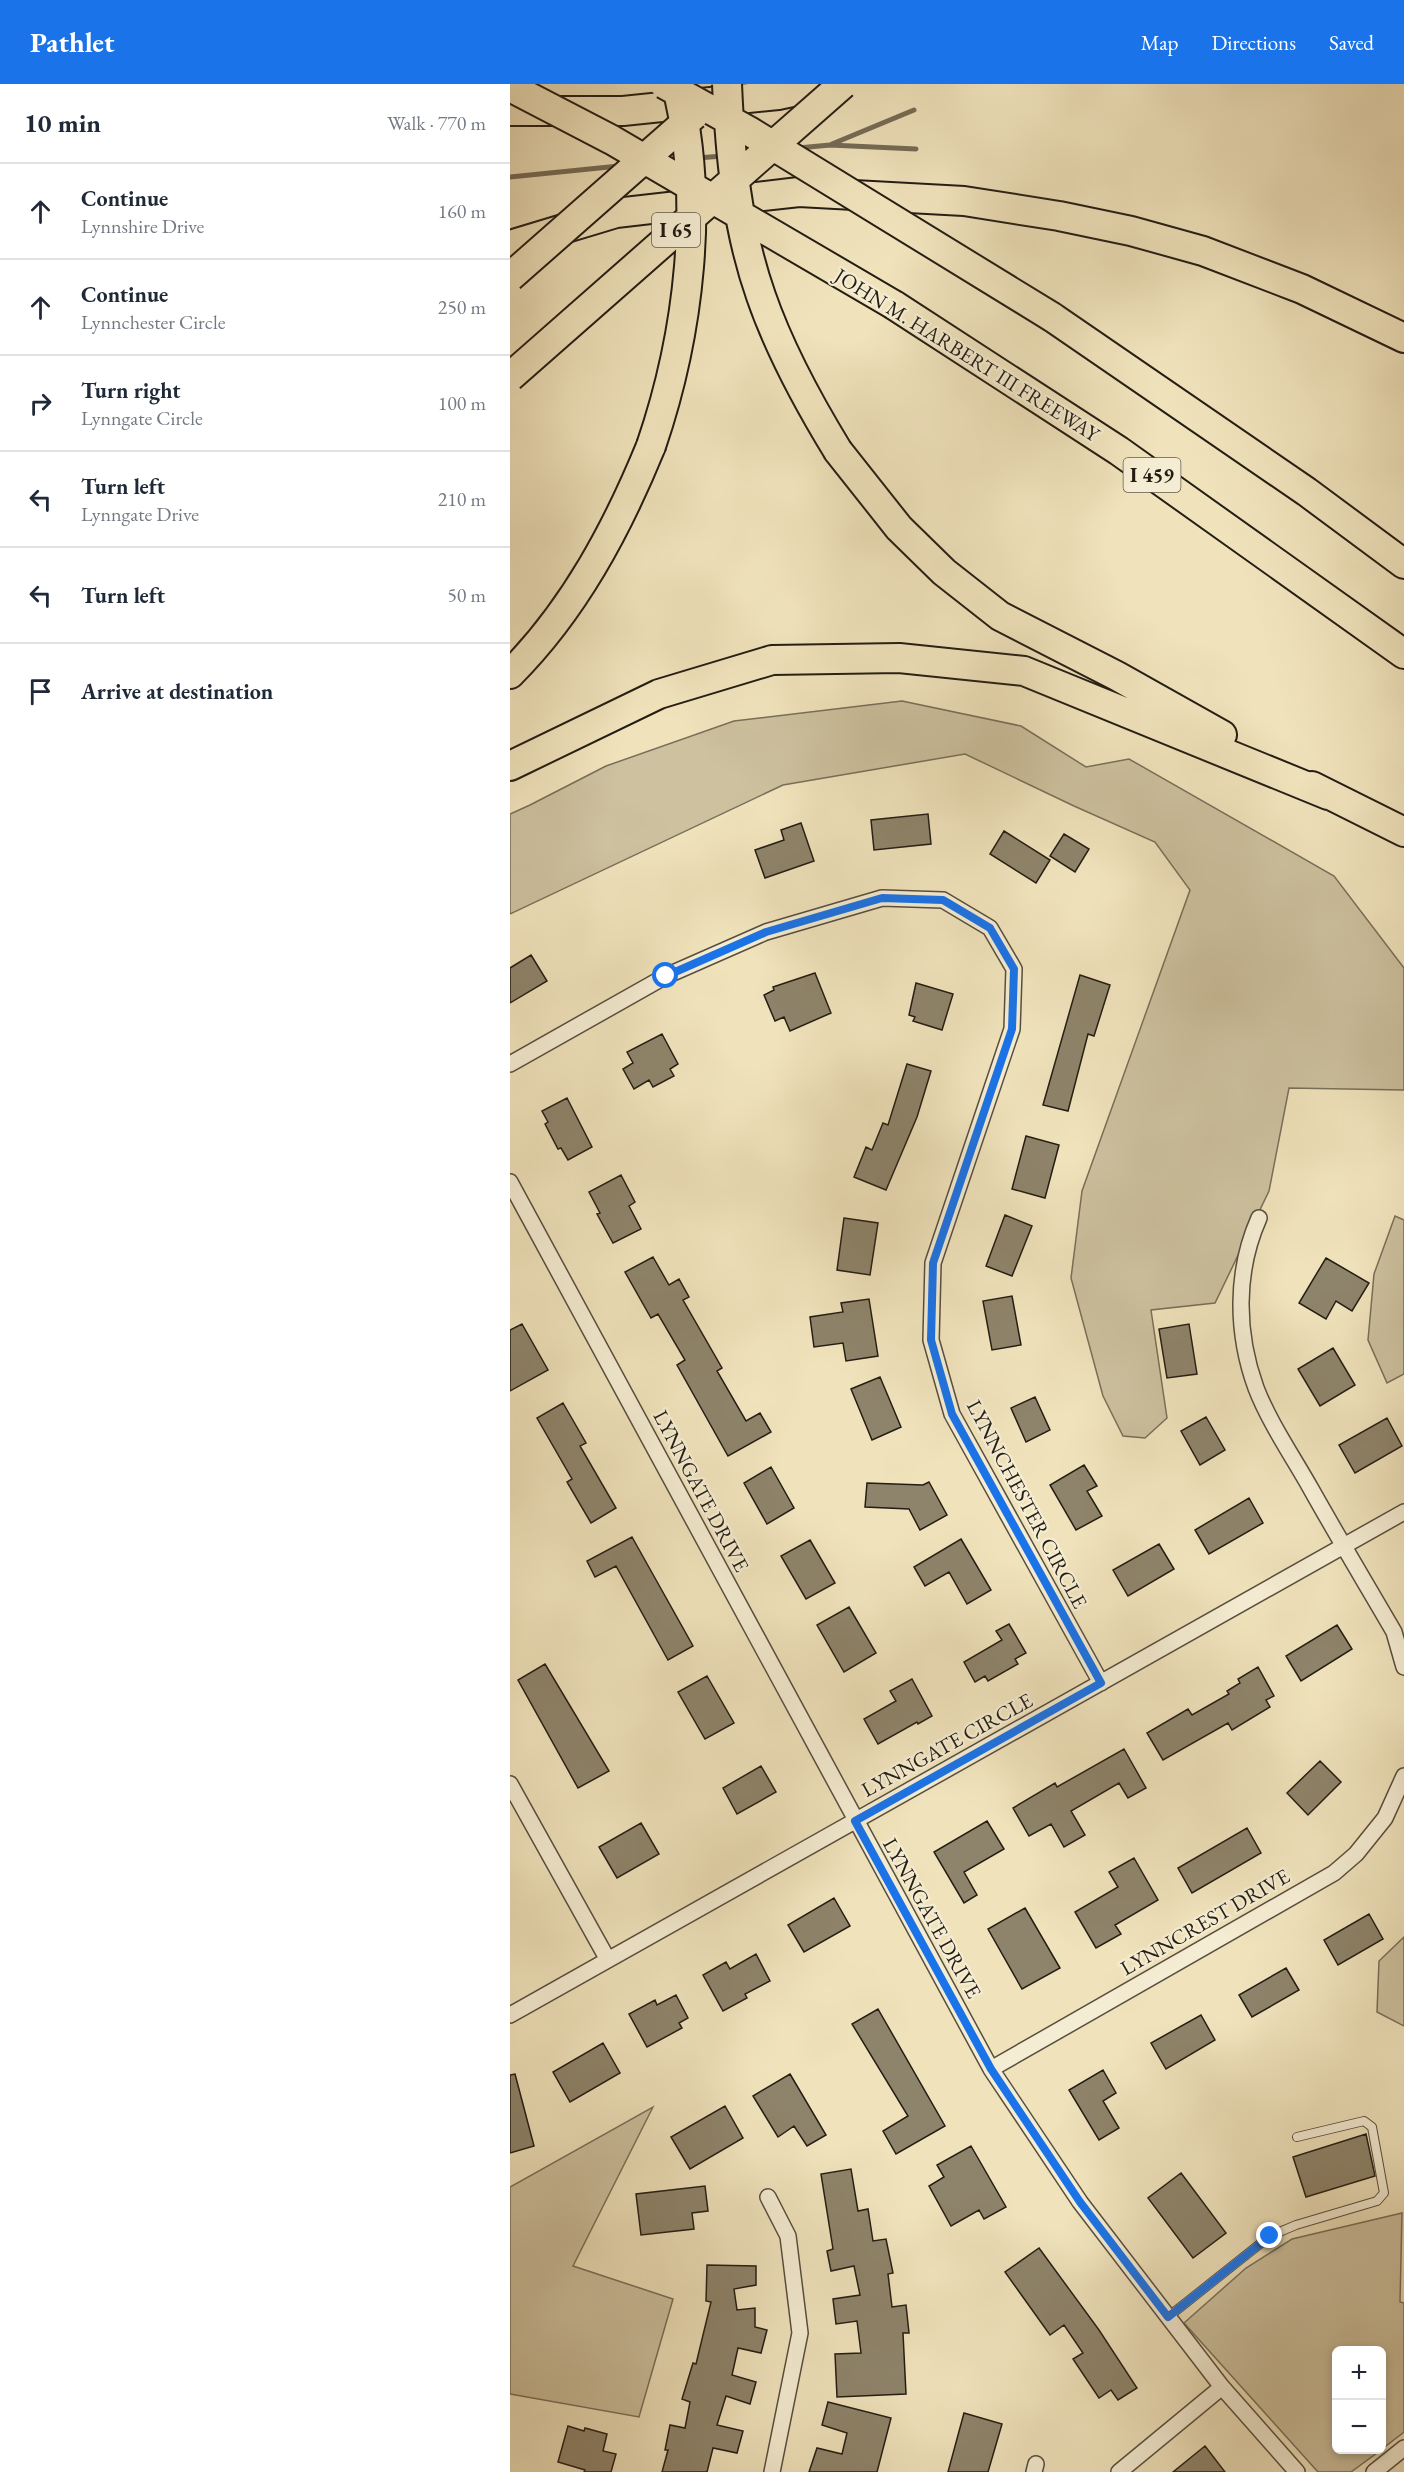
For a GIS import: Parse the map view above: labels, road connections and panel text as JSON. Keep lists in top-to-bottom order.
{
  "streets": {
    "highway": ["I 65", "JOHN M. HARBERT III FREEWAY", "I 459"],
    "street": [
      "LYNNGATE DRIVE",
      "LYNNCHESTER CIRCLE",
      "LYNNGATE CIRCLE",
      "LYNNCREST DRIVE"
    ]
  },
  "crossings": [
    ["LYNNGATE DRIVE", "LYNNGATE CIRCLE"],
    ["LYNNGATE DRIVE", "LYNNCREST DRIVE"],
    ["LYNNCHESTER CIRCLE", "LYNNGATE CIRCLE"]
  ],
  "page": {
    "header": "Pathlet",
    "nav": ["Map", "Directions", "Saved"],
    "heading": ["10 min", "Walk · 770 m"],
    "list": [
      ["Continue", "Lynnshire Drive", "160 m"],
      ["Continue", "Lynnchester Circle", "250 m"],
      ["Turn right", "Lynngate Circle", "100 m"],
      ["Turn left", "Lynngate Drive", "210 m"],
      ["Turn left", "50 m"],
      "Arrive at destination"
    ],
    "map_buttons": ["+", "−"]
  }
}
